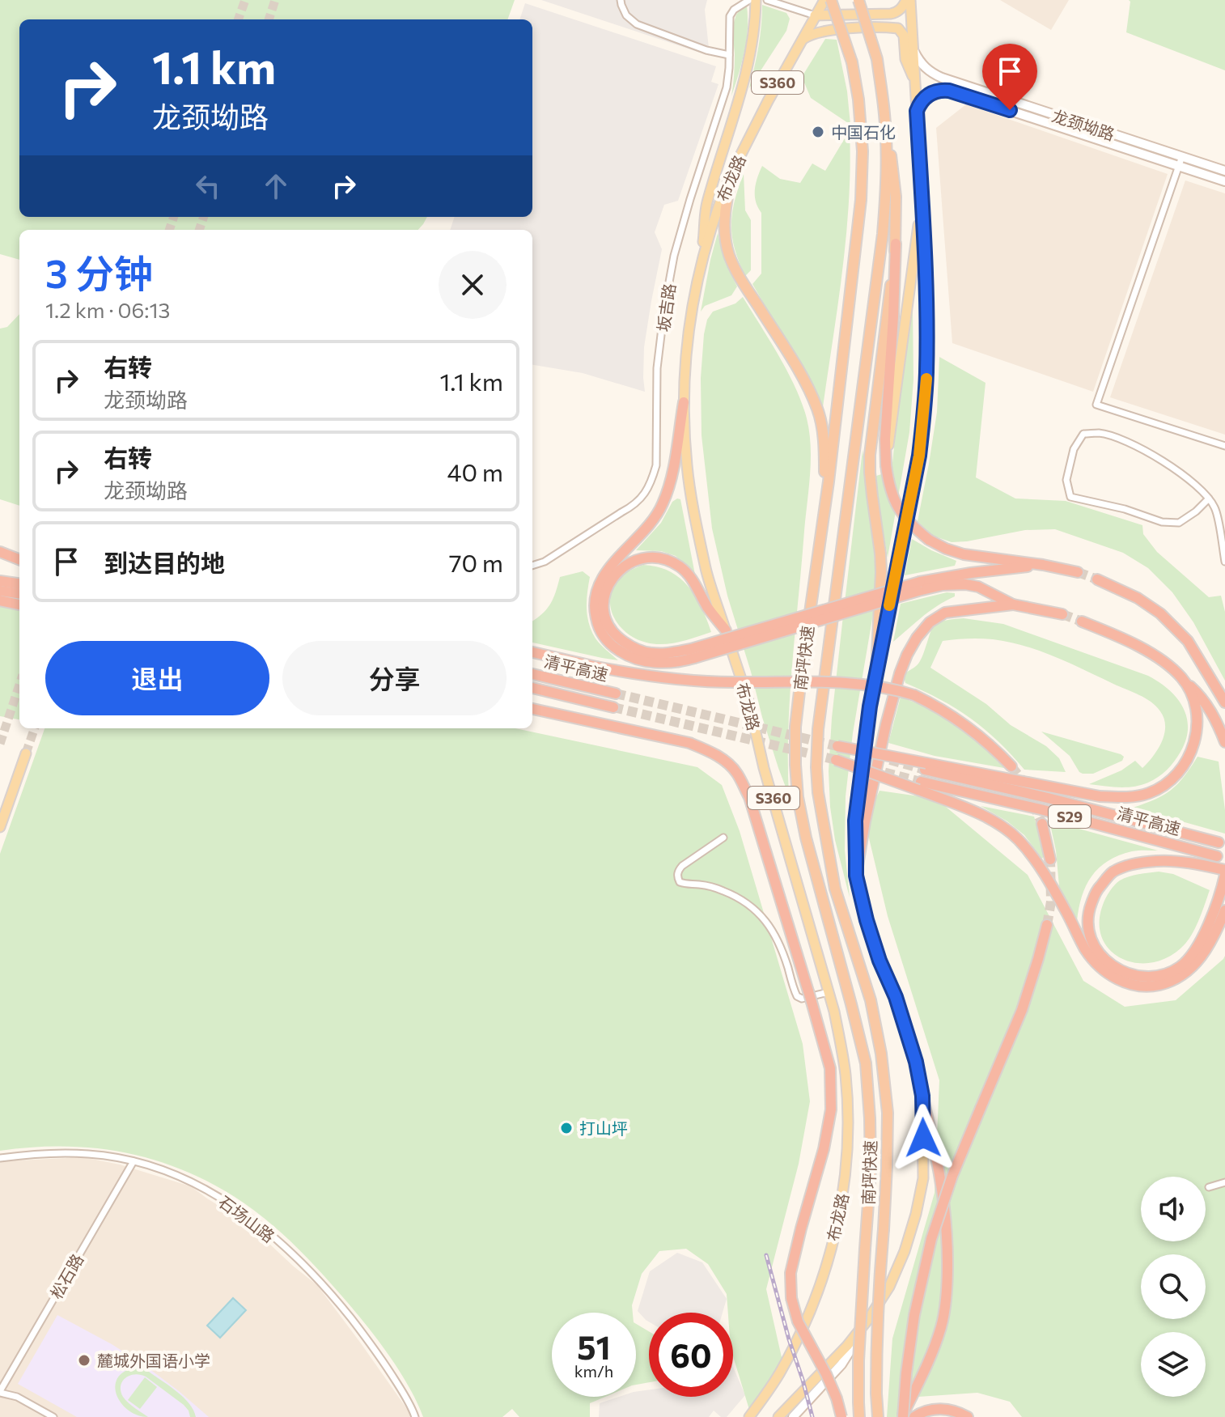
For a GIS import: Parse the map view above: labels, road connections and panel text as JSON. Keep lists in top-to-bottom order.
{
  "streets": {
    "highway": ["南坪快速", "清平高速", "S29"],
    "main road": ["S360", "龙颈坳路", "布龙路"],
    "street": ["坂吉路", "石场山路", "松石路"]
  },
  "crossings": [
    ["石场山路", "松石路"]
  ],
  "places": ["中国石化", "打山坪", "麓城外国语小学"],
  "page": {
    "turn": ["1.1 km", "龙颈坳路"],
    "heading": ["3 分钟", "1.2 km · 06:13"],
    "list": [
      {
        "name": "右转",
        "note": "龙颈坳路",
        "value": "1.1 km"
      },
      {
        "name": "右转",
        "note": "龙颈坳路",
        "value": "40 m"
      },
      {
        "name": "到达目的地",
        "value": "70 m"
      }
    ],
    "buttons": ["退出", "分享"],
    "speed": "51 km/h",
    "limit": "60"
  }
}
